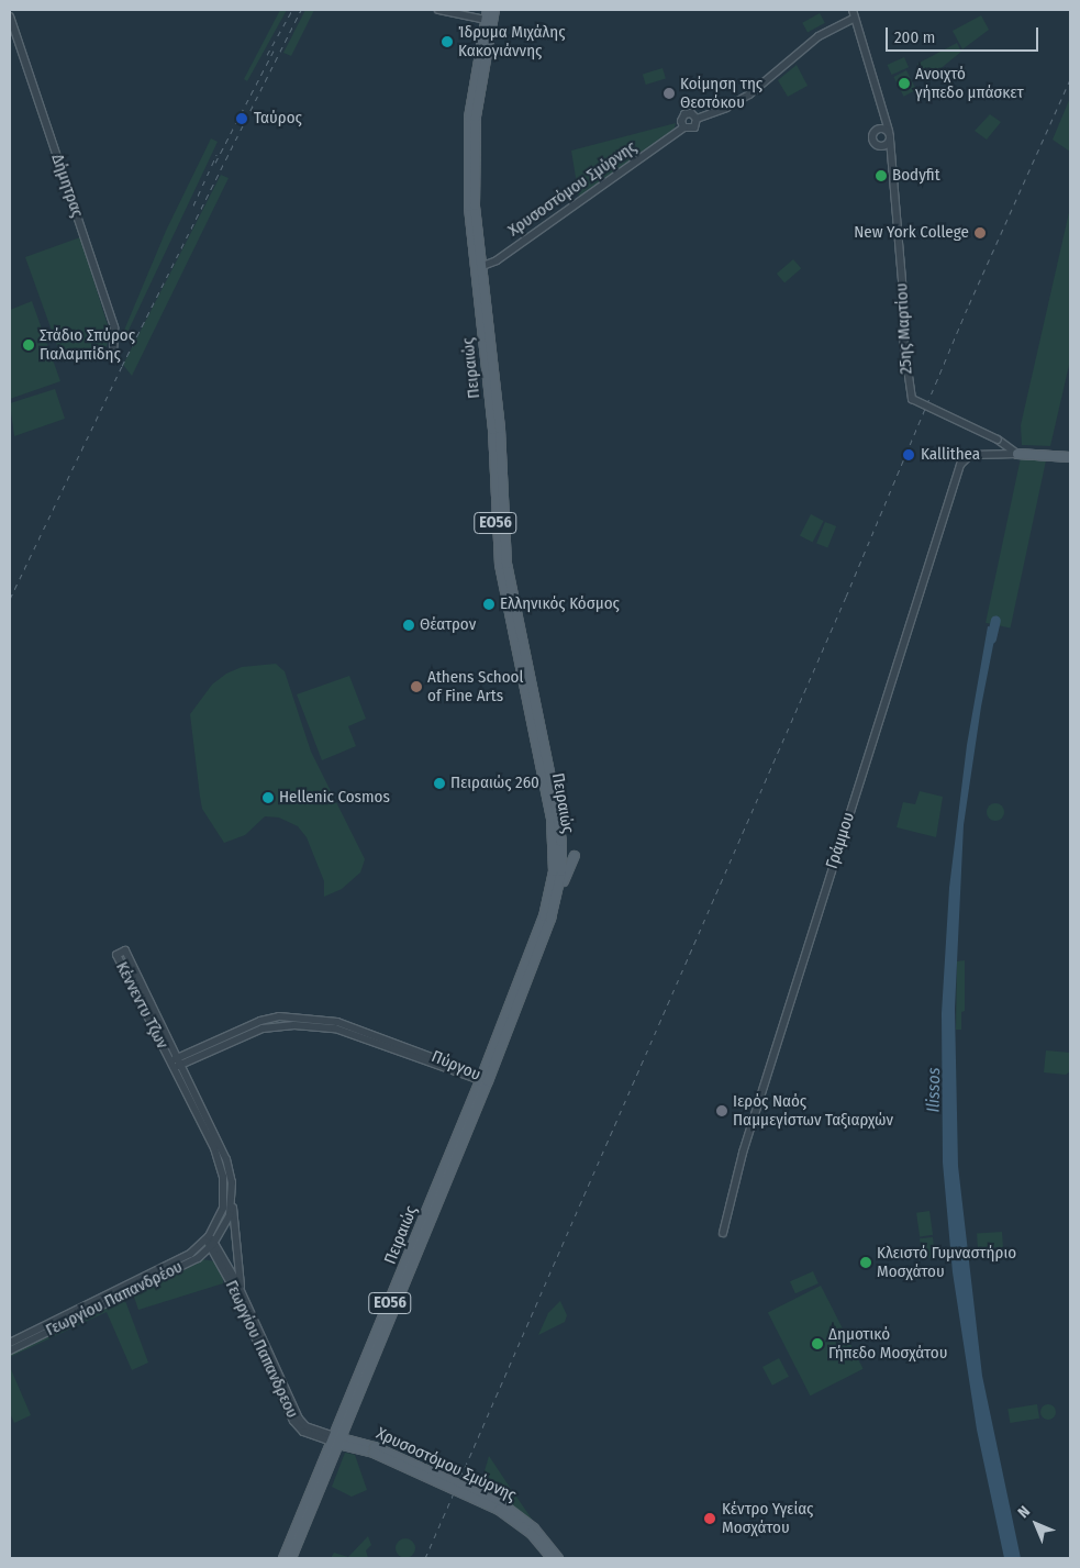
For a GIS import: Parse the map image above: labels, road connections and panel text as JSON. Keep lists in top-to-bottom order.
{
  "streets": {
    "main road": ["Χρυσοστόμου Σμύρνης", "Πειραιώς", "ΕΟ56"],
    "street": [
      "Δήμητρας",
      "25ης Μαρτίου",
      "Γράμμου",
      "Κέννεντυ Τζων",
      "Πύργου",
      "Γεωργίου Παπανδρέου",
      "Γεωργίου Παπανδρεου"
    ]
  },
  "crossings": [
    ["Χρυσοστόμου Σμύρνης", "Πειραιώς"],
    ["Χρυσοστόμου Σμύρνης", "Γεωργίου Παπανδρεου"],
    ["25ης Μαρτίου", "Γράμμου"],
    ["Πειραιώς", "Πύργου"],
    ["Πειραιώς", "Γεωργίου Παπανδρεου"],
    ["Κέννεντυ Τζων", "Πύργου"],
    ["Κέννεντυ Τζων", "Γεωργίου Παπανδρέου"],
    ["Κέννεντυ Τζων", "Γεωργίου Παπανδρεου"],
    ["Γεωργίου Παπανδρέου", "Γεωργίου Παπανδρεου"]
  ],
  "water": ["Ilissos"],
  "places": [
    "Ίδρυμα Μιχάλης Κακογιάννης",
    "Ανοιχτό γήπεδο μπάσκετ",
    "Κοίμηση της Θεοτόκου",
    "Ταύρος",
    "Bodyfit",
    "New York College",
    "Στάδιο Σπύρος Γιαλαμπίδης",
    "Kallithea",
    "Ελληνικός Κόσμος",
    "Θέατρον",
    "Athens School of Fine Arts",
    "Πειραιώς 260",
    "Hellenic Cosmos",
    "Ιερός Ναός Παμμεγίστων Ταξιαρχών",
    "Κλειστό Γυμναστήριο Μοσχάτου",
    "Δημοτικό Γήπεδο Μοσχάτου",
    "Κέντρο Υγείας Μοσχάτου"
  ],
  "scale_bar": "200 m",
  "north": "top left"
}
